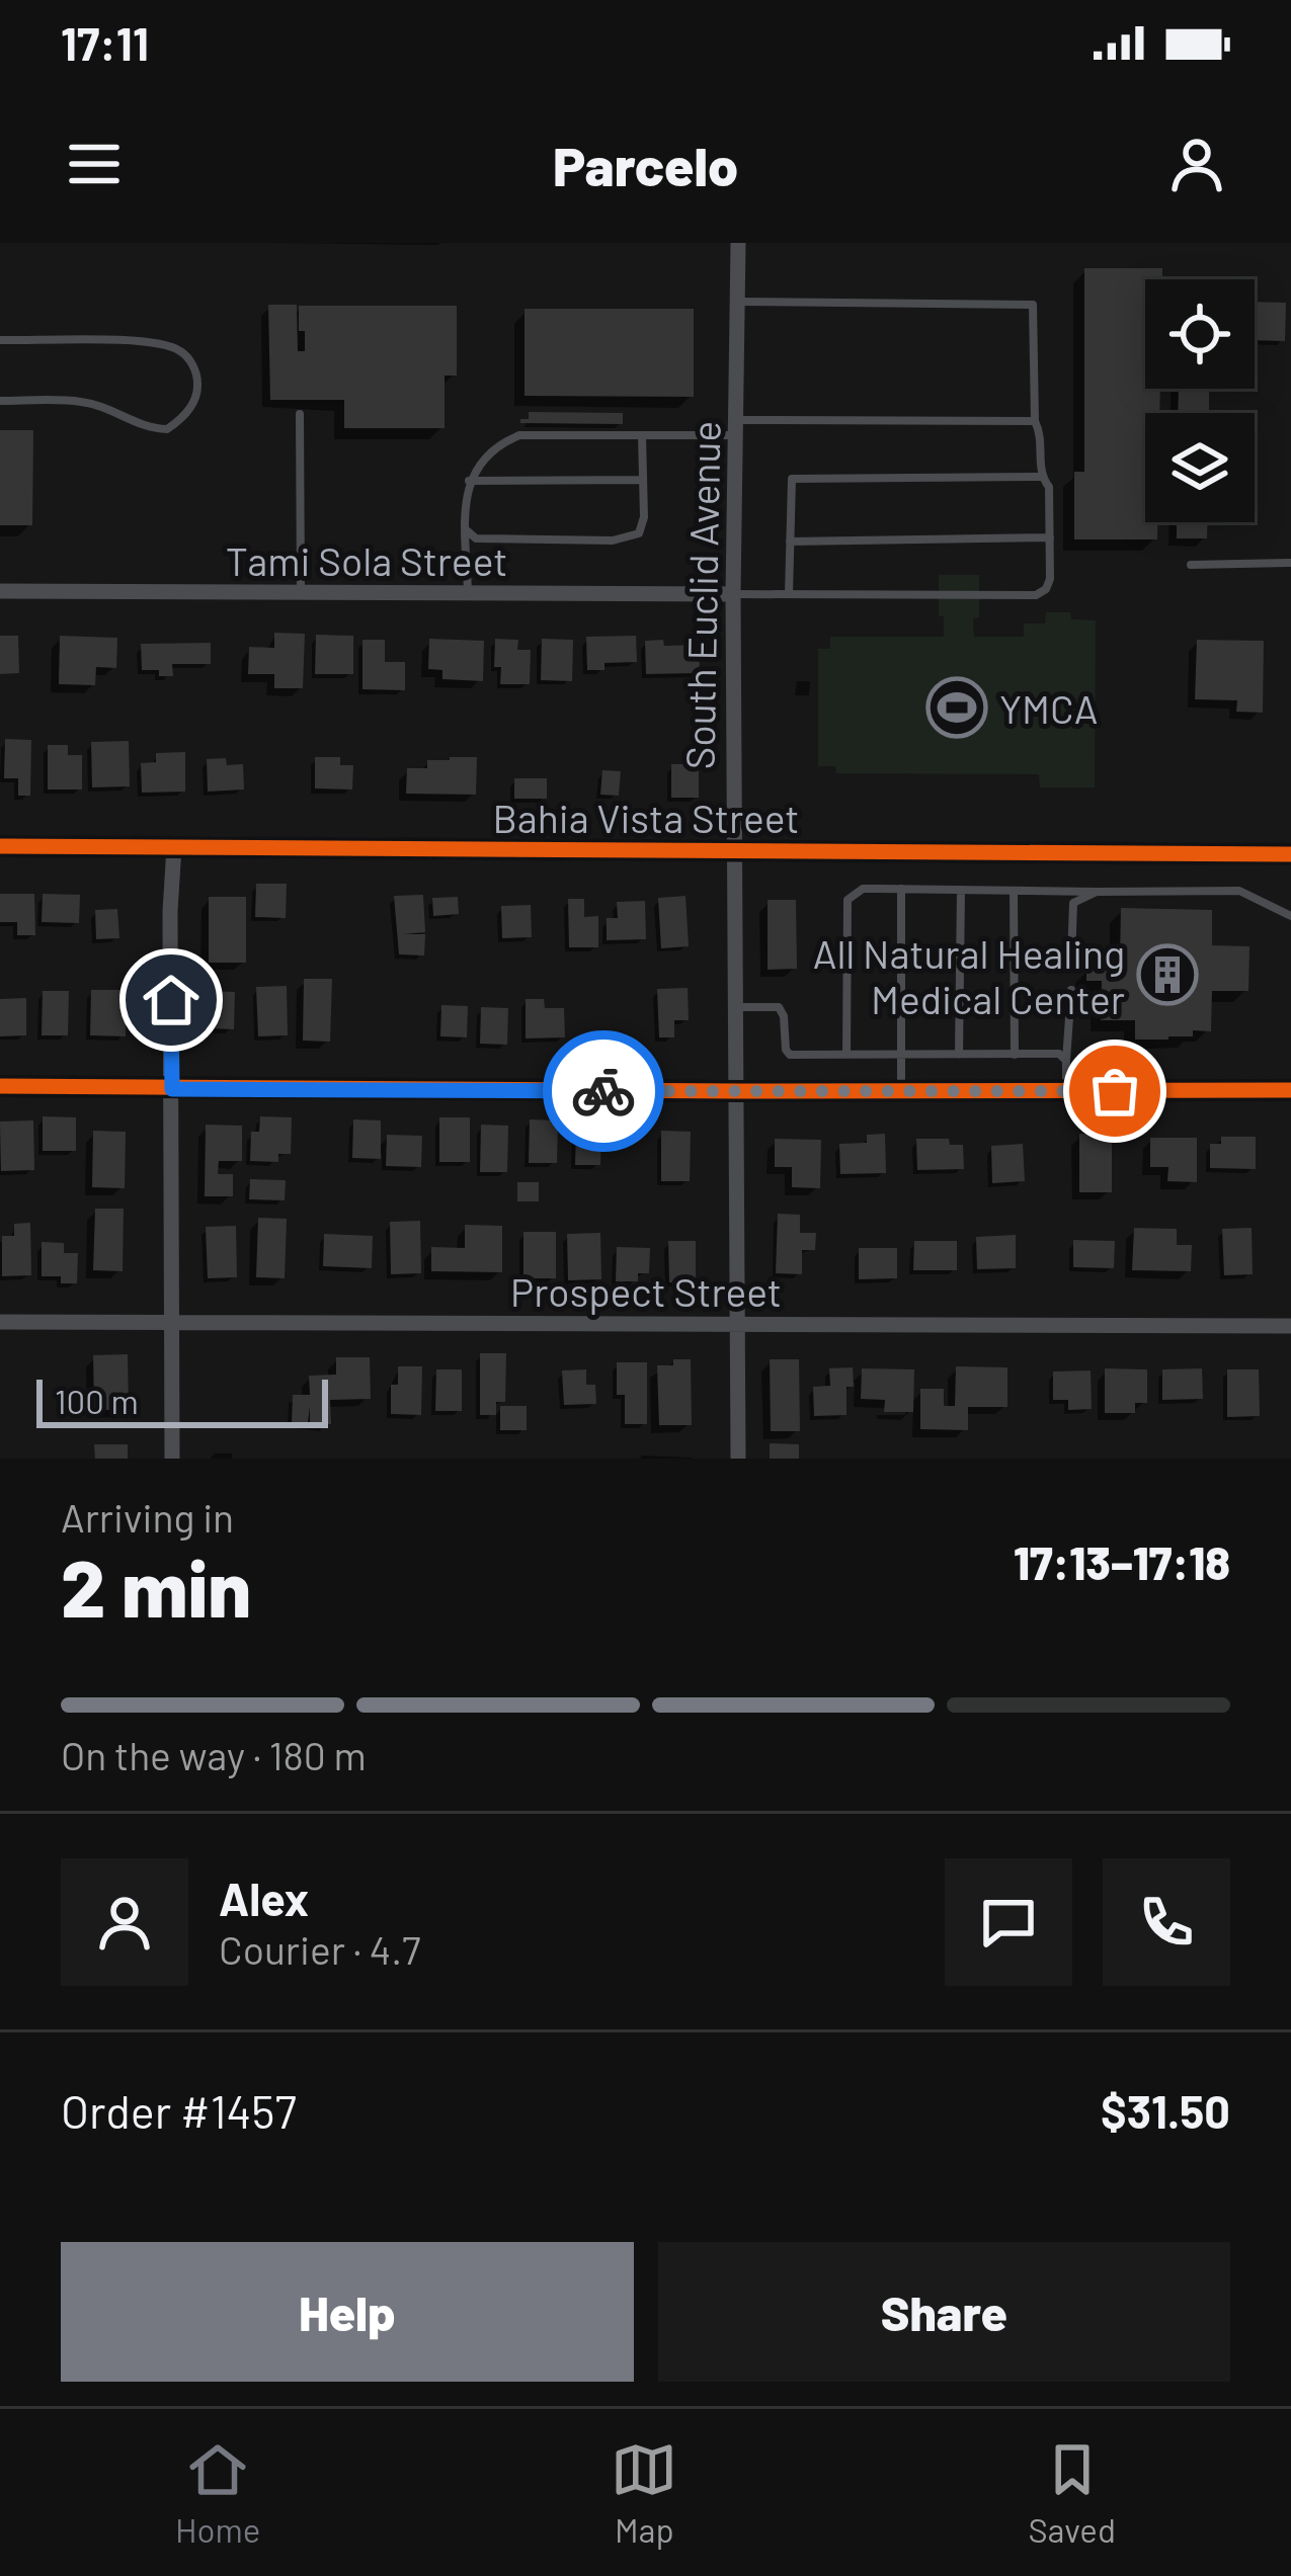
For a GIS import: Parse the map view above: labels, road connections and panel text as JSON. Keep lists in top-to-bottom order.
{
  "streets": {
    "street": [
      "Tami Sola Street",
      "South Euclid Avenue",
      "Bahia Vista Street",
      "Prospect Street"
    ]
  },
  "crossings": [
    ["Tami Sola Street", "South Euclid Avenue"],
    ["South Euclid Avenue", "Bahia Vista Street"],
    ["South Euclid Avenue", "Prospect Street"]
  ],
  "places": {
    "sports": ["YMCA"],
    "building": ["All Natural Healing Medical Center"]
  },
  "scale_bar": "100 m",
  "page": {
    "status": "17:11",
    "header": "Parcelo",
    "scale": "100 m",
    "heading": ["2 min", "Arriving in", "17:13–17:18"],
    "panel": [
      "Alex",
      "Courier · 4.7",
      "Order #1457",
      "$31.50"
    ],
    "bar": "On the way · 180 m",
    "buttons": ["Help", "Share"],
    "tabs": ["Home", "Map", "Saved"]
  }
}
